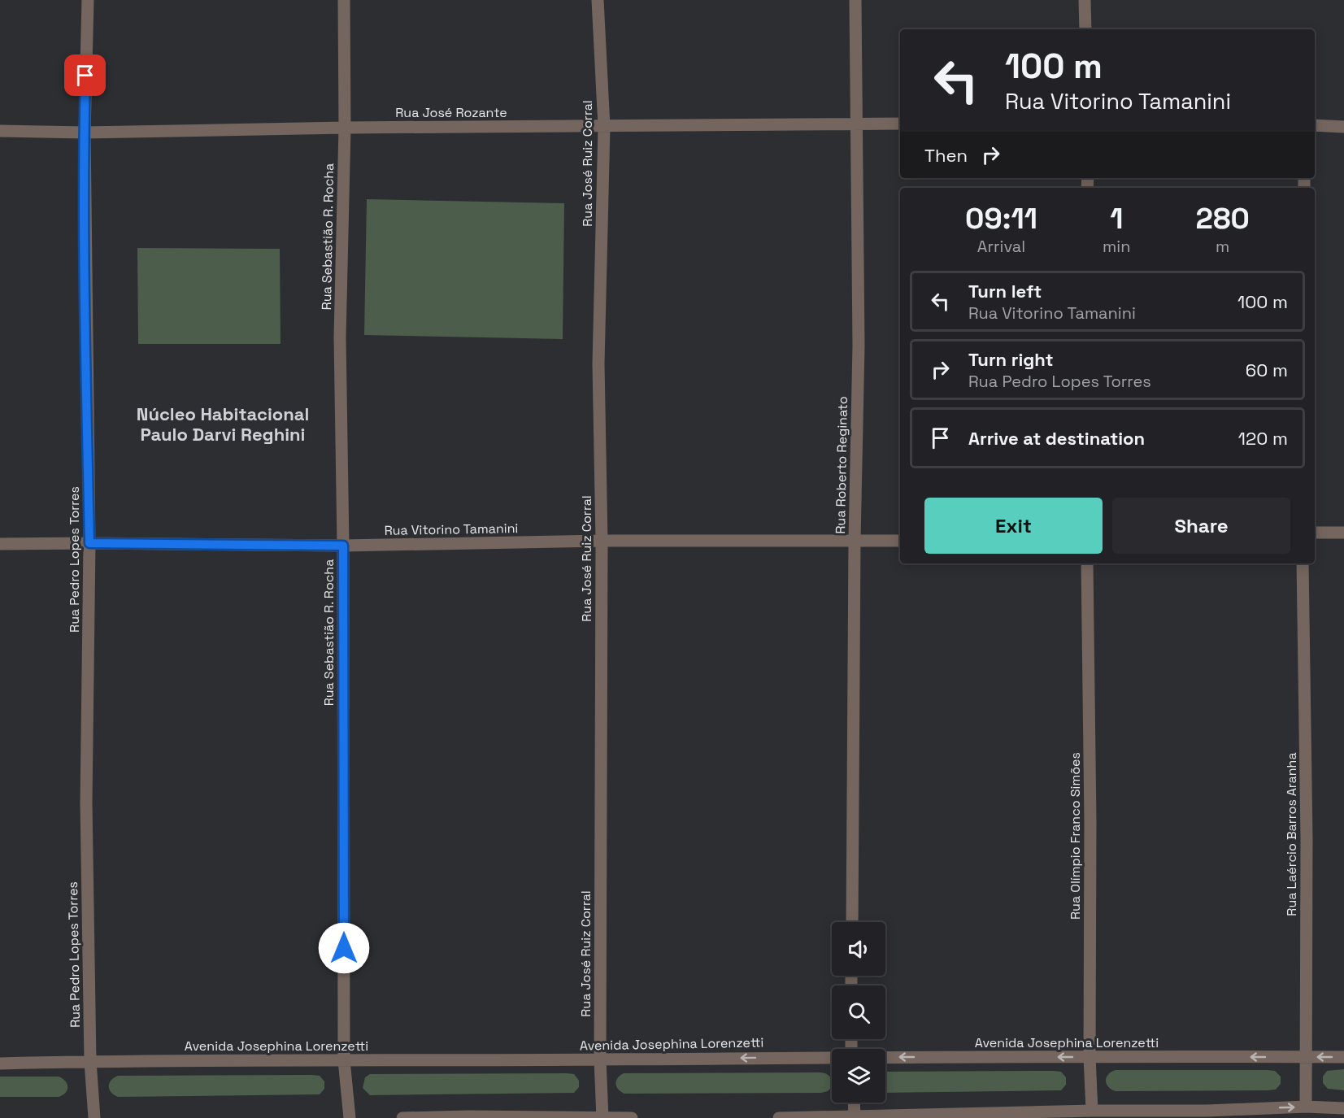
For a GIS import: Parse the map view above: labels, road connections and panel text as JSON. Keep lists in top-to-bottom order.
{
  "streets": {
    "street": [
      "Rua José Rozante",
      "Rua José Ruiz Corral",
      "Rua Sebastião R. Rocha",
      "Rua Roberto Reginato",
      "Rua Vitorino Tamanini",
      "Rua Pedro Lopes Torres",
      "Rua Laércio Barros Aranha",
      "Rua Olímpio Franco Simões",
      "Avenida Josephina Lorenzetti"
    ]
  },
  "crossings": [
    ["Rua José Rozante", "Rua José Ruiz Corral"],
    ["Rua José Rozante", "Rua Sebastião R. Rocha"],
    ["Rua José Rozante", "Rua Roberto Reginato"],
    ["Rua José Rozante", "Rua Pedro Lopes Torres"],
    ["Rua José Ruiz Corral", "Rua Vitorino Tamanini"],
    ["Rua José Ruiz Corral", "Avenida Josephina Lorenzetti"],
    ["Rua Sebastião R. Rocha", "Rua Vitorino Tamanini"],
    ["Rua Sebastião R. Rocha", "Avenida Josephina Lorenzetti"],
    ["Rua Roberto Reginato", "Rua Vitorino Tamanini"],
    ["Rua Vitorino Tamanini", "Rua Pedro Lopes Torres"],
    ["Rua Pedro Lopes Torres", "Avenida Josephina Lorenzetti"],
    ["Rua Laércio Barros Aranha", "Avenida Josephina Lorenzetti"],
    ["Rua Olímpio Franco Simões", "Avenida Josephina Lorenzetti"]
  ],
  "districts": ["Núcleo Habitacional Paulo Darvi Reghini"],
  "page": {
    "turn": ["100 m", "Rua Vitorino Tamanini"],
    "then": "Then",
    "eta": [
      "09:11",
      "Arrival",
      "1",
      "min",
      "280",
      "m"
    ],
    "list": [
      {
        "name": "Turn left",
        "note": "Rua Vitorino Tamanini",
        "value": "100 m"
      },
      {
        "name": "Turn right",
        "note": "Rua Pedro Lopes Torres",
        "value": "60 m"
      },
      {
        "name": "Arrive at destination",
        "value": "120 m"
      }
    ],
    "buttons": ["Exit", "Share"]
  }
}
